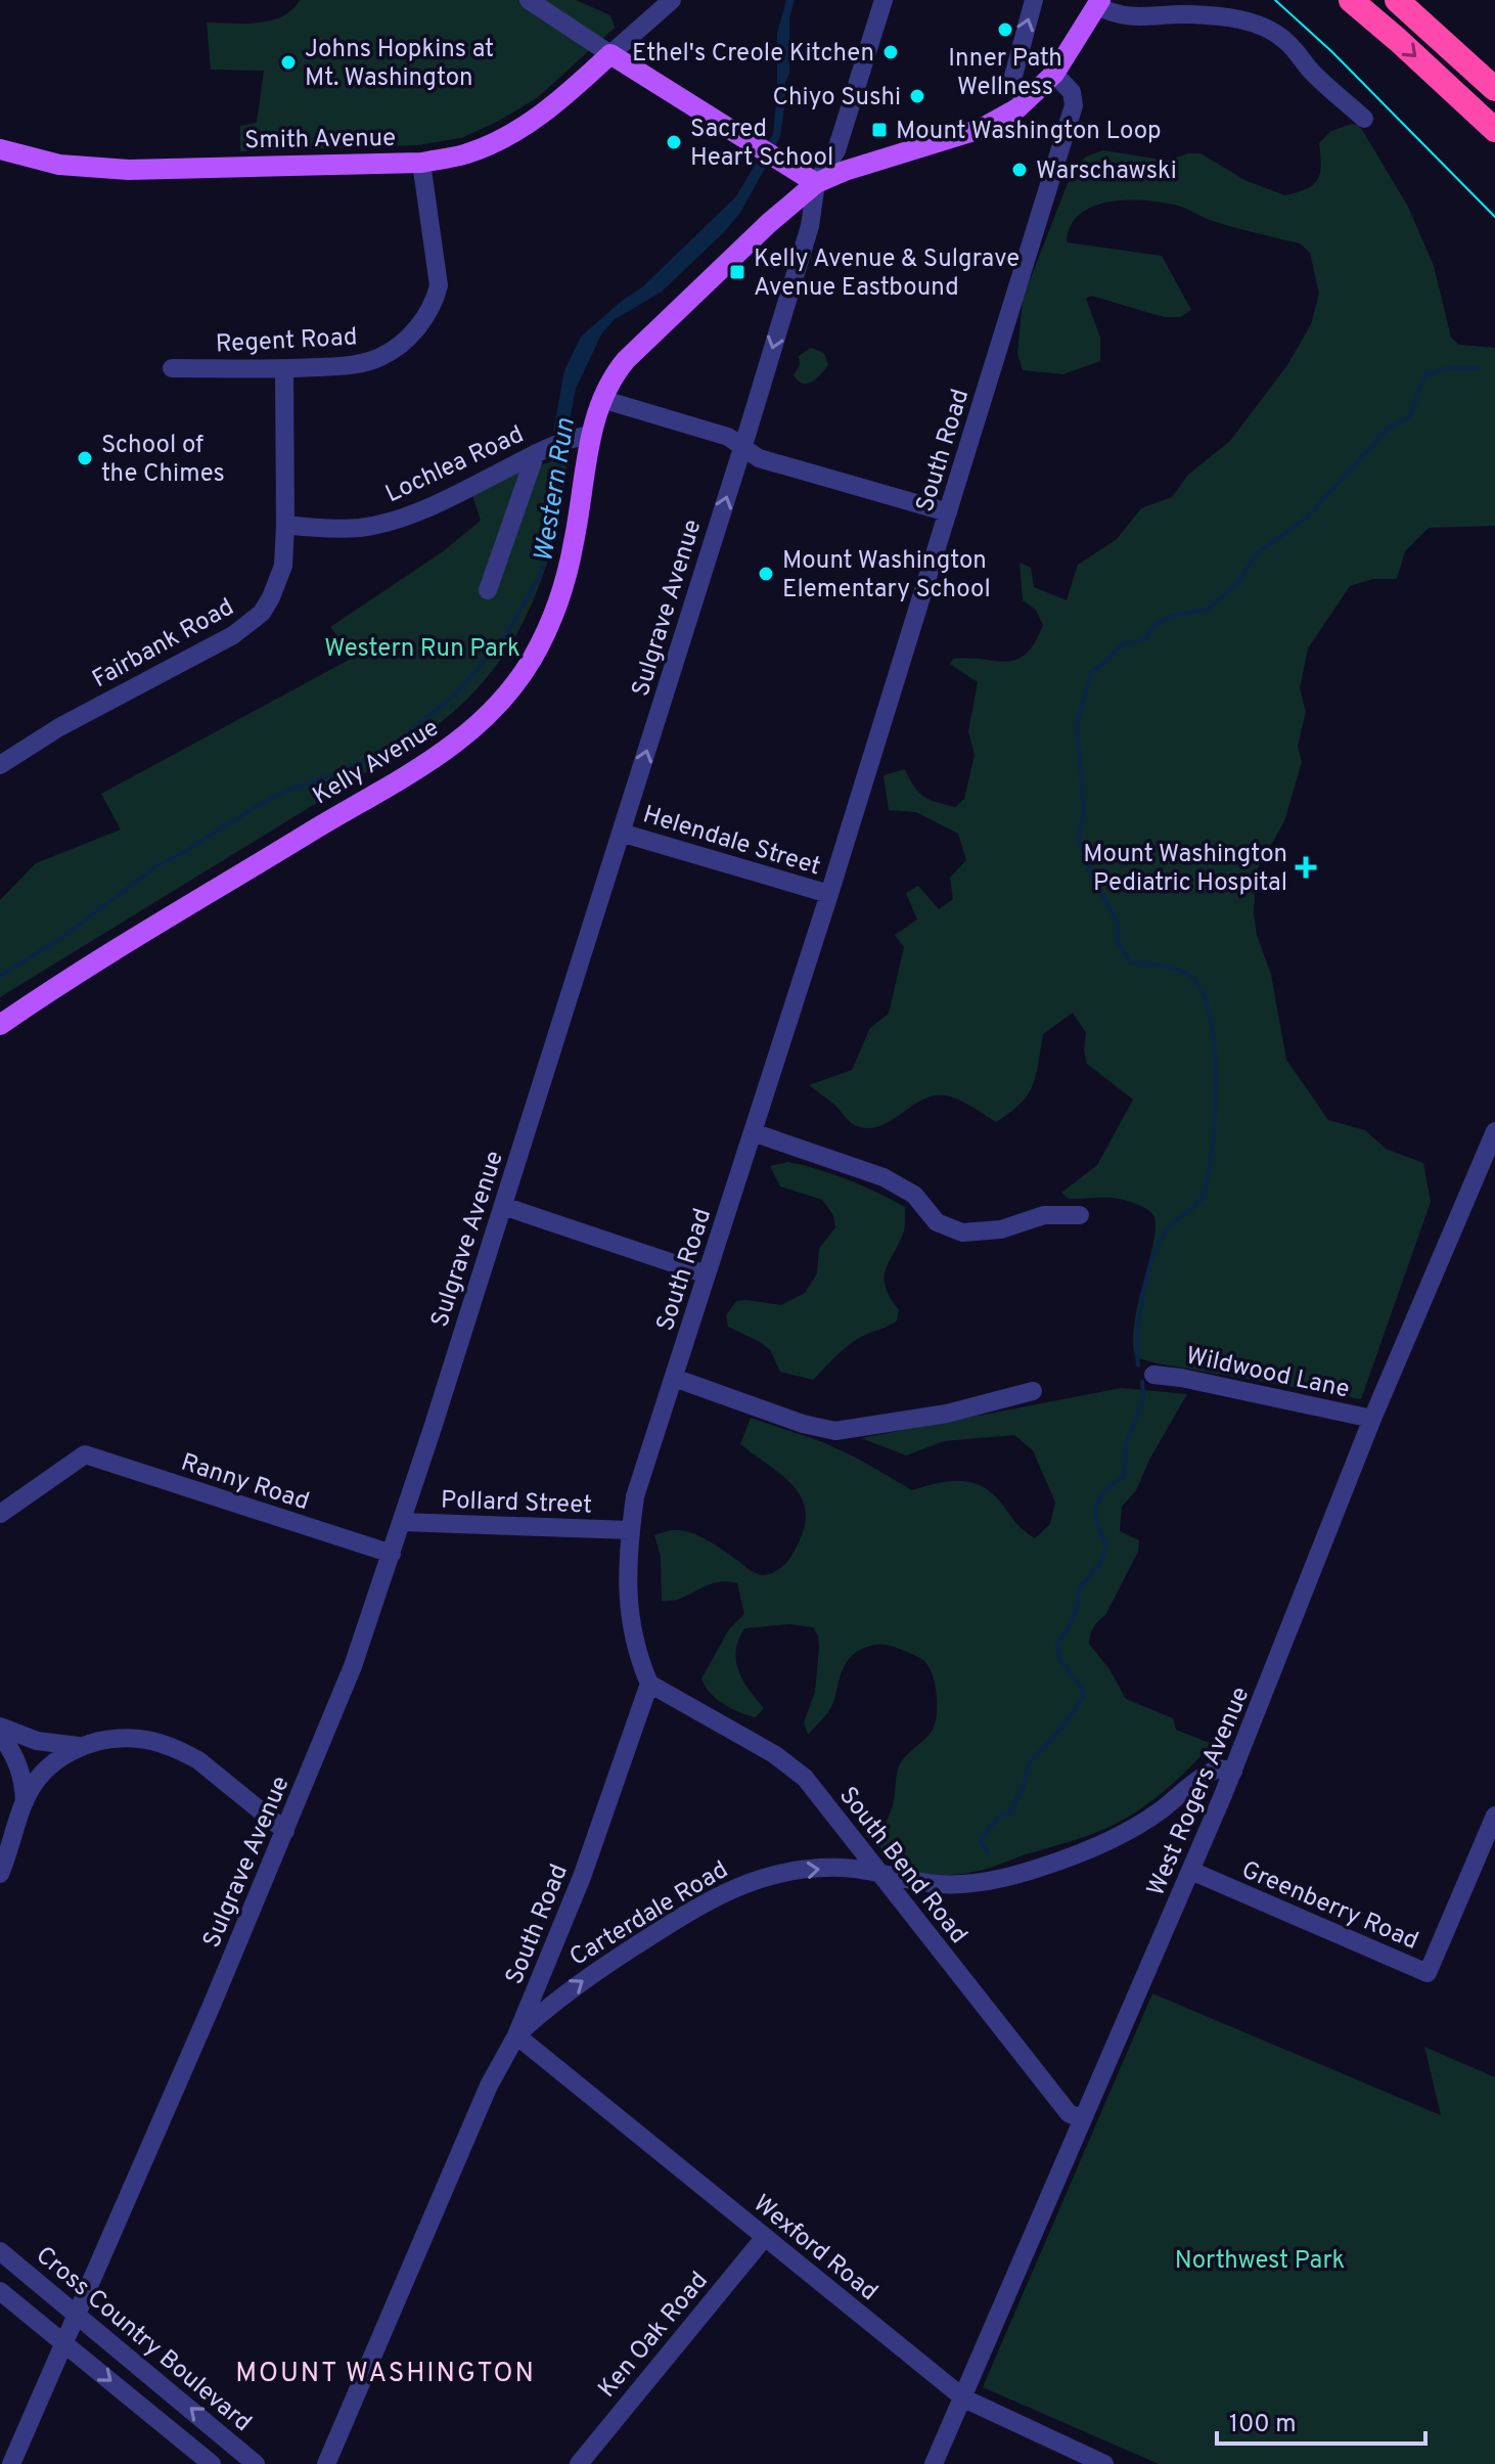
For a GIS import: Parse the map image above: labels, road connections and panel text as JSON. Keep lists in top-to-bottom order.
{
  "streets": {
    "main road": ["Smith Avenue", "Kelly Avenue"],
    "street": [
      "Regent Road",
      "South Road",
      "Lochlea Road",
      "Sulgrave Avenue",
      "Fairbank Road",
      "Helendale Street",
      "Wildwood Lane",
      "Ranny Road",
      "Pollard Street",
      "West Rogers Avenue",
      "South Bend Road",
      "Greenberry Road",
      "Carterdale Road",
      "Wexford Road",
      "Ken Oak Road",
      "Cross Country Boulevard"
    ]
  },
  "crossings": [
    ["Smith Avenue", "Regent Road"],
    ["Regent Road", "Fairbank Road"],
    ["South Road", "Kelly Avenue"],
    ["South Road", "Helendale Street"],
    ["South Road", "Pollard Street"],
    ["South Road", "South Bend Road"],
    ["South Road", "Carterdale Road"],
    ["South Road", "Wexford Road"],
    ["Lochlea Road", "Fairbank Road"],
    ["Lochlea Road", "Kelly Avenue"],
    ["Sulgrave Avenue", "Kelly Avenue"],
    ["Sulgrave Avenue", "Helendale Street"],
    ["Sulgrave Avenue", "Ranny Road"],
    ["Sulgrave Avenue", "Pollard Street"],
    ["Sulgrave Avenue", "Cross Country Boulevard"],
    ["Wildwood Lane", "West Rogers Avenue"],
    ["West Rogers Avenue", "South Bend Road"],
    ["West Rogers Avenue", "Greenberry Road"],
    ["West Rogers Avenue", "Carterdale Road"],
    ["West Rogers Avenue", "Wexford Road"],
    ["South Bend Road", "Carterdale Road"],
    ["Carterdale Road", "Wexford Road"],
    ["Wexford Road", "Ken Oak Road"]
  ],
  "one_way": ["Carterdale Road"],
  "districts": ["MOUNT WASHINGTON"],
  "water": ["Western Run"],
  "parks": ["Western Run Park", "Northwest Park"],
  "places": {
    "other": [
      "Inner Path Wellness",
      "Ethel's Creole Kitchen",
      "Johns Hopkins at Mt. Washington",
      "Chiyo Sushi",
      "Sacred Heart School",
      "Warschawski",
      "School of the Chimes",
      "Mount Washington Elementary School"
    ],
    "transit": ["Mount Washington Loop", "Kelly Avenue & Sulgrave Avenue Eastbound"],
    "health": ["Mount Washington Pediatric Hospital"]
  },
  "scale_bar": "100 m"
}
